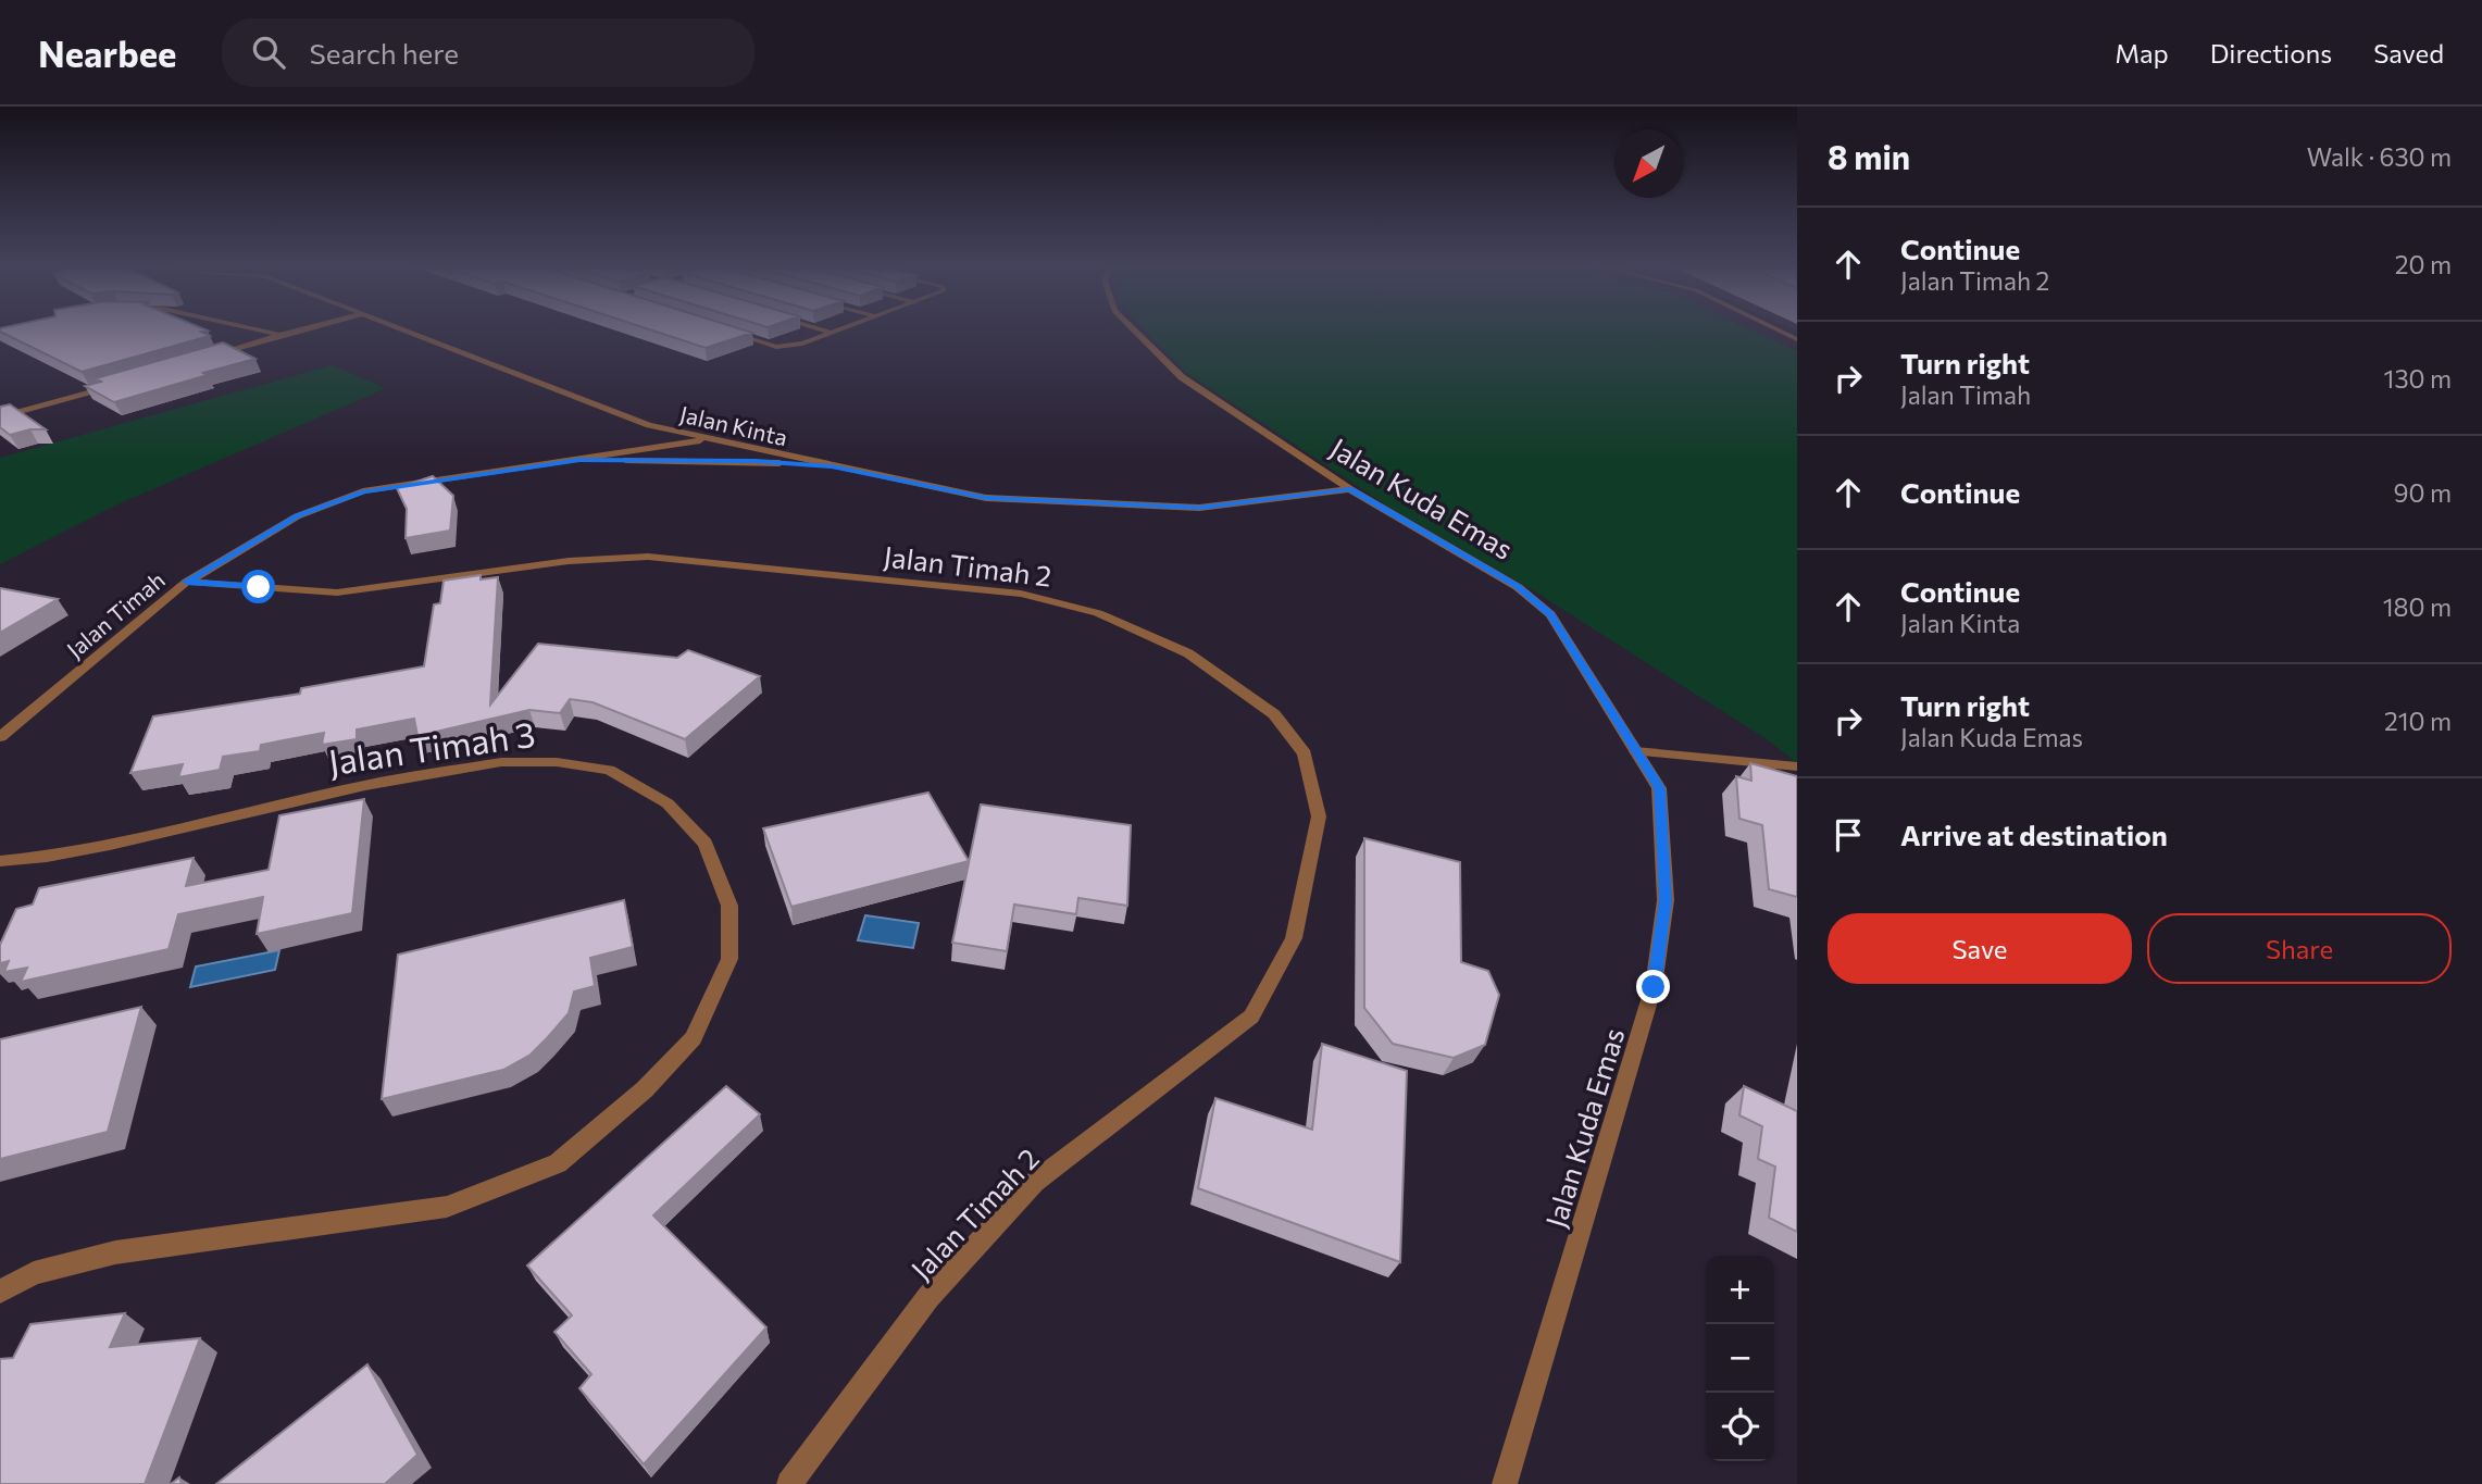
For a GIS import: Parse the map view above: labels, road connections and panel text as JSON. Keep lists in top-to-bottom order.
{
  "streets": {
    "street": [
      "Jalan Kinta",
      "Jalan Kuda Emas",
      "Jalan Timah 2",
      "Jalan Timah",
      "Jalan Timah 3"
    ]
  },
  "crossings": [
    ["Jalan Kinta", "Jalan Kuda Emas"],
    ["Jalan Kinta", "Jalan Timah"],
    ["Jalan Timah 2", "Jalan Timah"]
  ],
  "north": "bottom left",
  "page": {
    "header": "Nearbee",
    "search": "Search here",
    "nav": ["Map", "Directions", "Saved"],
    "heading": ["8 min", "Walk · 630 m"],
    "list": [
      ["Continue", "Jalan Timah 2", "20 m"],
      ["Turn right", "Jalan Timah", "130 m"],
      ["Continue", "90 m"],
      ["Continue", "Jalan Kinta", "180 m"],
      ["Turn right", "Jalan Kuda Emas", "210 m"],
      "Arrive at destination"
    ],
    "buttons": ["Save", "Share"],
    "map_buttons": ["+", "−"]
  }
}
